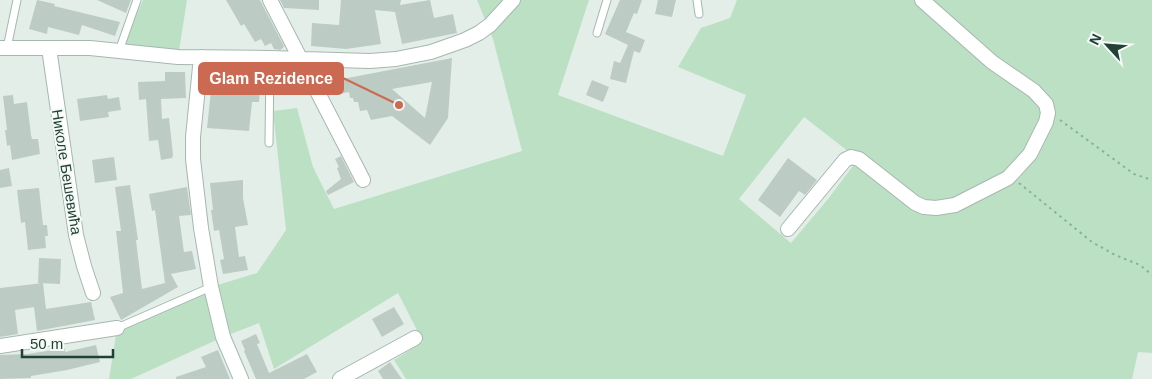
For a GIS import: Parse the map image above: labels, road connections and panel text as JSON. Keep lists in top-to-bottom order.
{
  "streets": {
    "street": ["Николе Бешевића"]
  },
  "places": ["Glam Rezidence"],
  "scale_bar": "50 m",
  "north": "top left"
}
